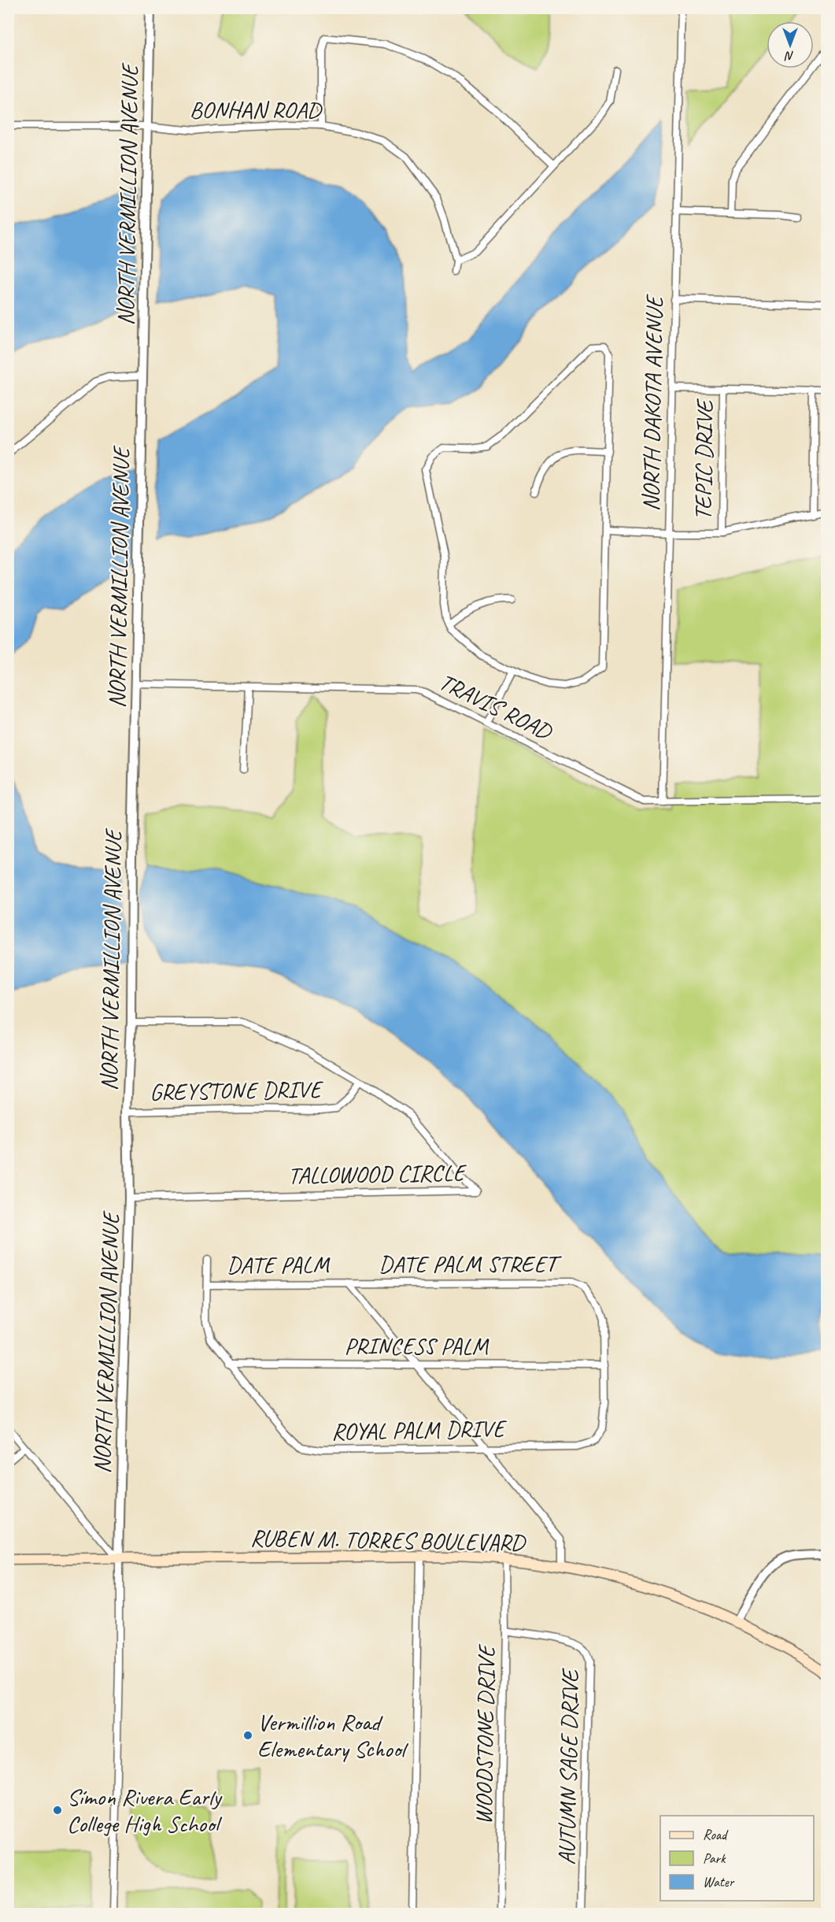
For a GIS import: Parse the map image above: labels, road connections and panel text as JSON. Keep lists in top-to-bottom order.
{
  "streets": {
    "main road": ["RUBEN M. TORRES BOULEVARD"],
    "street": [
      "BONHAN ROAD",
      "NORTH VERMILLION AVENUE",
      "NORTH DAKOTA AVENUE",
      "TEPIC DRIVE",
      "TRAVIS ROAD",
      "GREYSTONE DRIVE",
      "TALLOWOOD CIRCLE",
      "DATE PALM STREET",
      "DATE PALM",
      "PRINCESS PALM",
      "ROYAL PALM DRIVE",
      "WOODSTONE DRIVE",
      "AUTUMN SAGE DRIVE"
    ]
  },
  "crossings": [
    ["BONHAN ROAD", "NORTH VERMILLION AVENUE"],
    ["NORTH VERMILLION AVENUE", "TRAVIS ROAD"],
    ["NORTH VERMILLION AVENUE", "GREYSTONE DRIVE"],
    ["NORTH VERMILLION AVENUE", "TALLOWOOD CIRCLE"],
    ["NORTH VERMILLION AVENUE", "RUBEN M. TORRES BOULEVARD"],
    ["NORTH DAKOTA AVENUE", "TRAVIS ROAD"],
    ["GREYSTONE DRIVE", "TALLOWOOD CIRCLE"],
    ["DATE PALM STREET", "DATE PALM"],
    ["DATE PALM STREET", "ROYAL PALM DRIVE"],
    ["DATE PALM", "ROYAL PALM DRIVE"],
    ["PRINCESS PALM", "ROYAL PALM DRIVE"],
    ["RUBEN M. TORRES BOULEVARD", "WOODSTONE DRIVE"],
    ["WOODSTONE DRIVE", "AUTUMN SAGE DRIVE"]
  ],
  "places": ["Vermillion Road Elementary School", "Símon Rivera Early College High School"],
  "legend": ["Road", "Park", "Water"],
  "north": "bottom"
}
